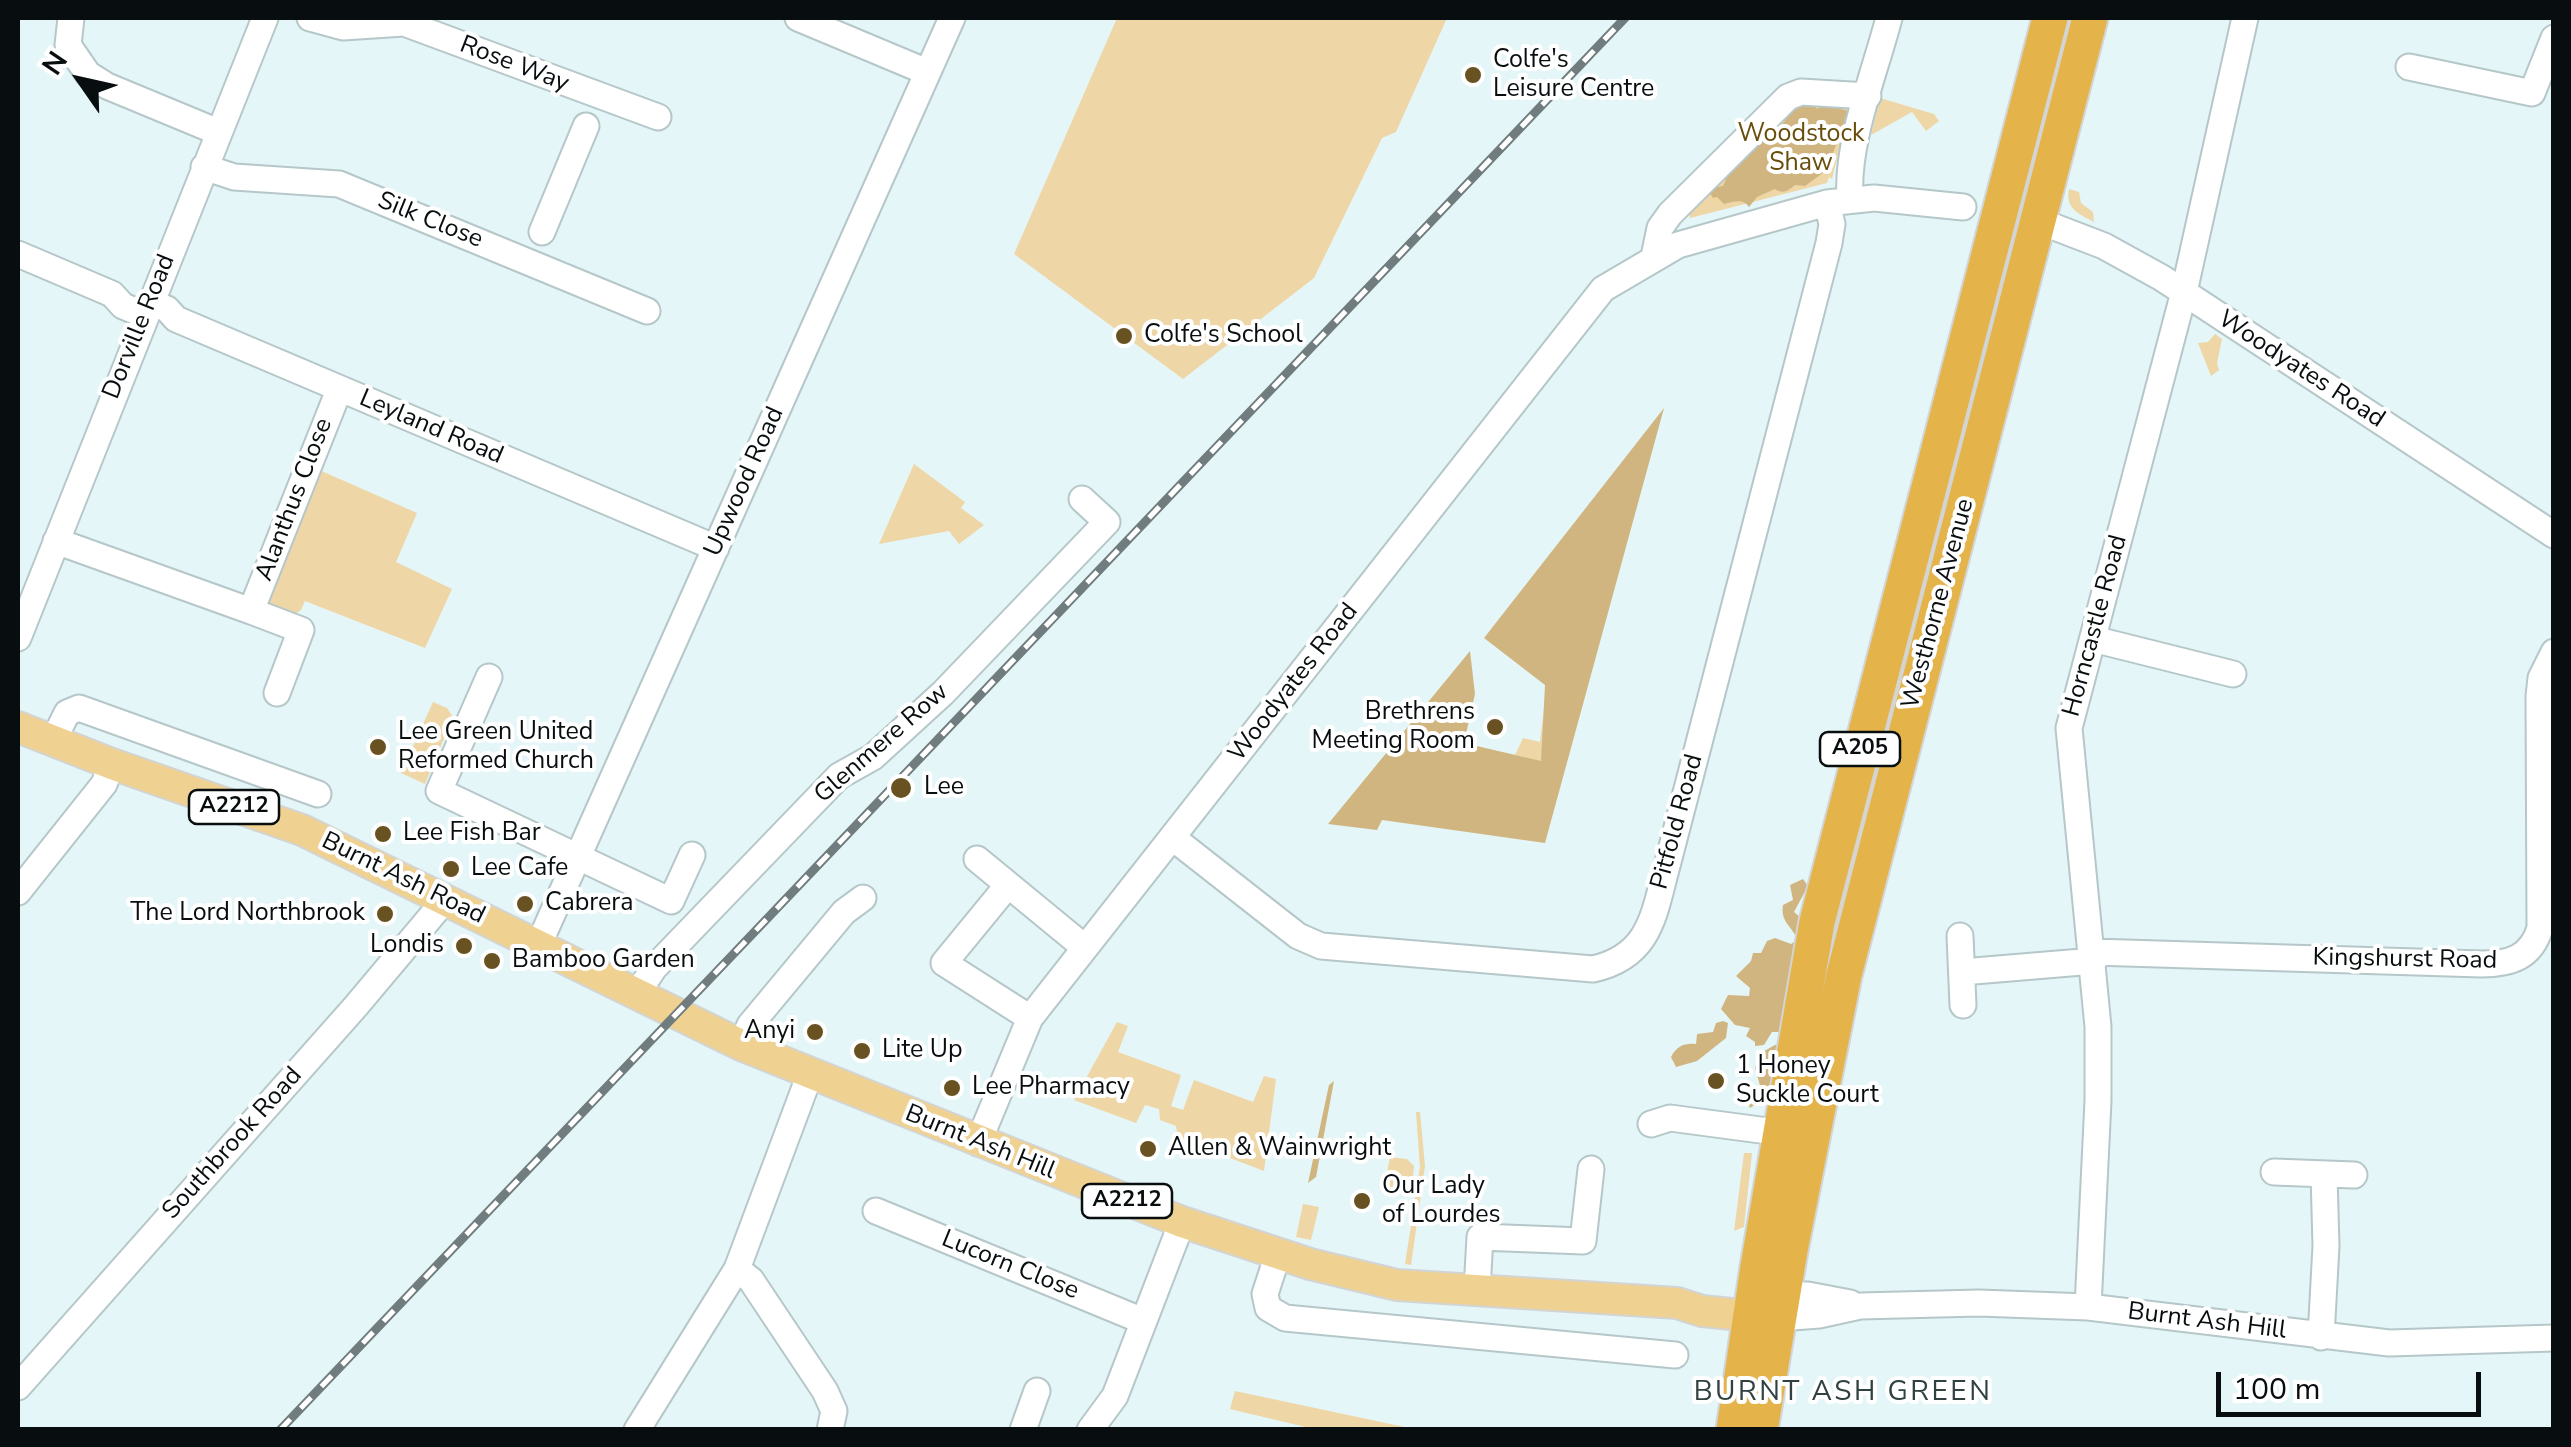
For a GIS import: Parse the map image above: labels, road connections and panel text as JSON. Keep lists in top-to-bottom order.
{
  "streets": {
    "highway": ["Westhorne Avenue", "A205"],
    "main road": ["A2212", "Burnt Ash Road", "Burnt Ash Hill"],
    "street": [
      "Rose Way",
      "Silk Close",
      "Dorville Road",
      "Woodyates Road",
      "Leyland Road",
      "Upwood Road",
      "Alanthus Close",
      "Horncastle Road",
      "Glenmere Row",
      "Pitfold Road",
      "Kingshurst Road",
      "Southbrook Road",
      "Lucorn Close"
    ]
  },
  "crossings": [
    ["Silk Close", "Dorville Road"],
    ["Dorville Road", "Leyland Road"],
    ["Dorville Road", "Alanthus Close"],
    ["Woodyates Road", "Westhorne Avenue"],
    ["Woodyates Road", "Horncastle Road"],
    ["Woodyates Road", "Pitfold Road"],
    ["Woodyates Road", "Burnt Ash Hill"],
    ["Leyland Road", "Upwood Road"],
    ["Leyland Road", "Alanthus Close"],
    ["Upwood Road", "Burnt Ash Road"],
    ["Westhorne Avenue", "Burnt Ash Hill"],
    ["Horncastle Road", "Kingshurst Road"],
    ["Horncastle Road", "Burnt Ash Hill"],
    ["Glenmere Row", "Burnt Ash Road"],
    ["Burnt Ash Road", "Burnt Ash Hill"],
    ["Burnt Ash Road", "Southbrook Road"]
  ],
  "districts": ["BURNT ASH GREEN"],
  "parks": ["Woodstock Shaw"],
  "places": [
    "Colfe's Leisure Centre",
    "Colfe's School",
    "Brethrens Meeting Room",
    "Lee Green United Reformed Church",
    "Lee",
    "Lee Fish Bar",
    "Lee Cafe",
    "Cabrera",
    "The Lord Northbrook",
    "Londis",
    "Bamboo Garden",
    "Anyi",
    "Lite Up",
    "1 Honey Suckle Court",
    "Lee Pharmacy",
    "Allen & Wainwright",
    "Our Lady of Lourdes"
  ],
  "scale_bar": "100 m",
  "north": "top left"
}
